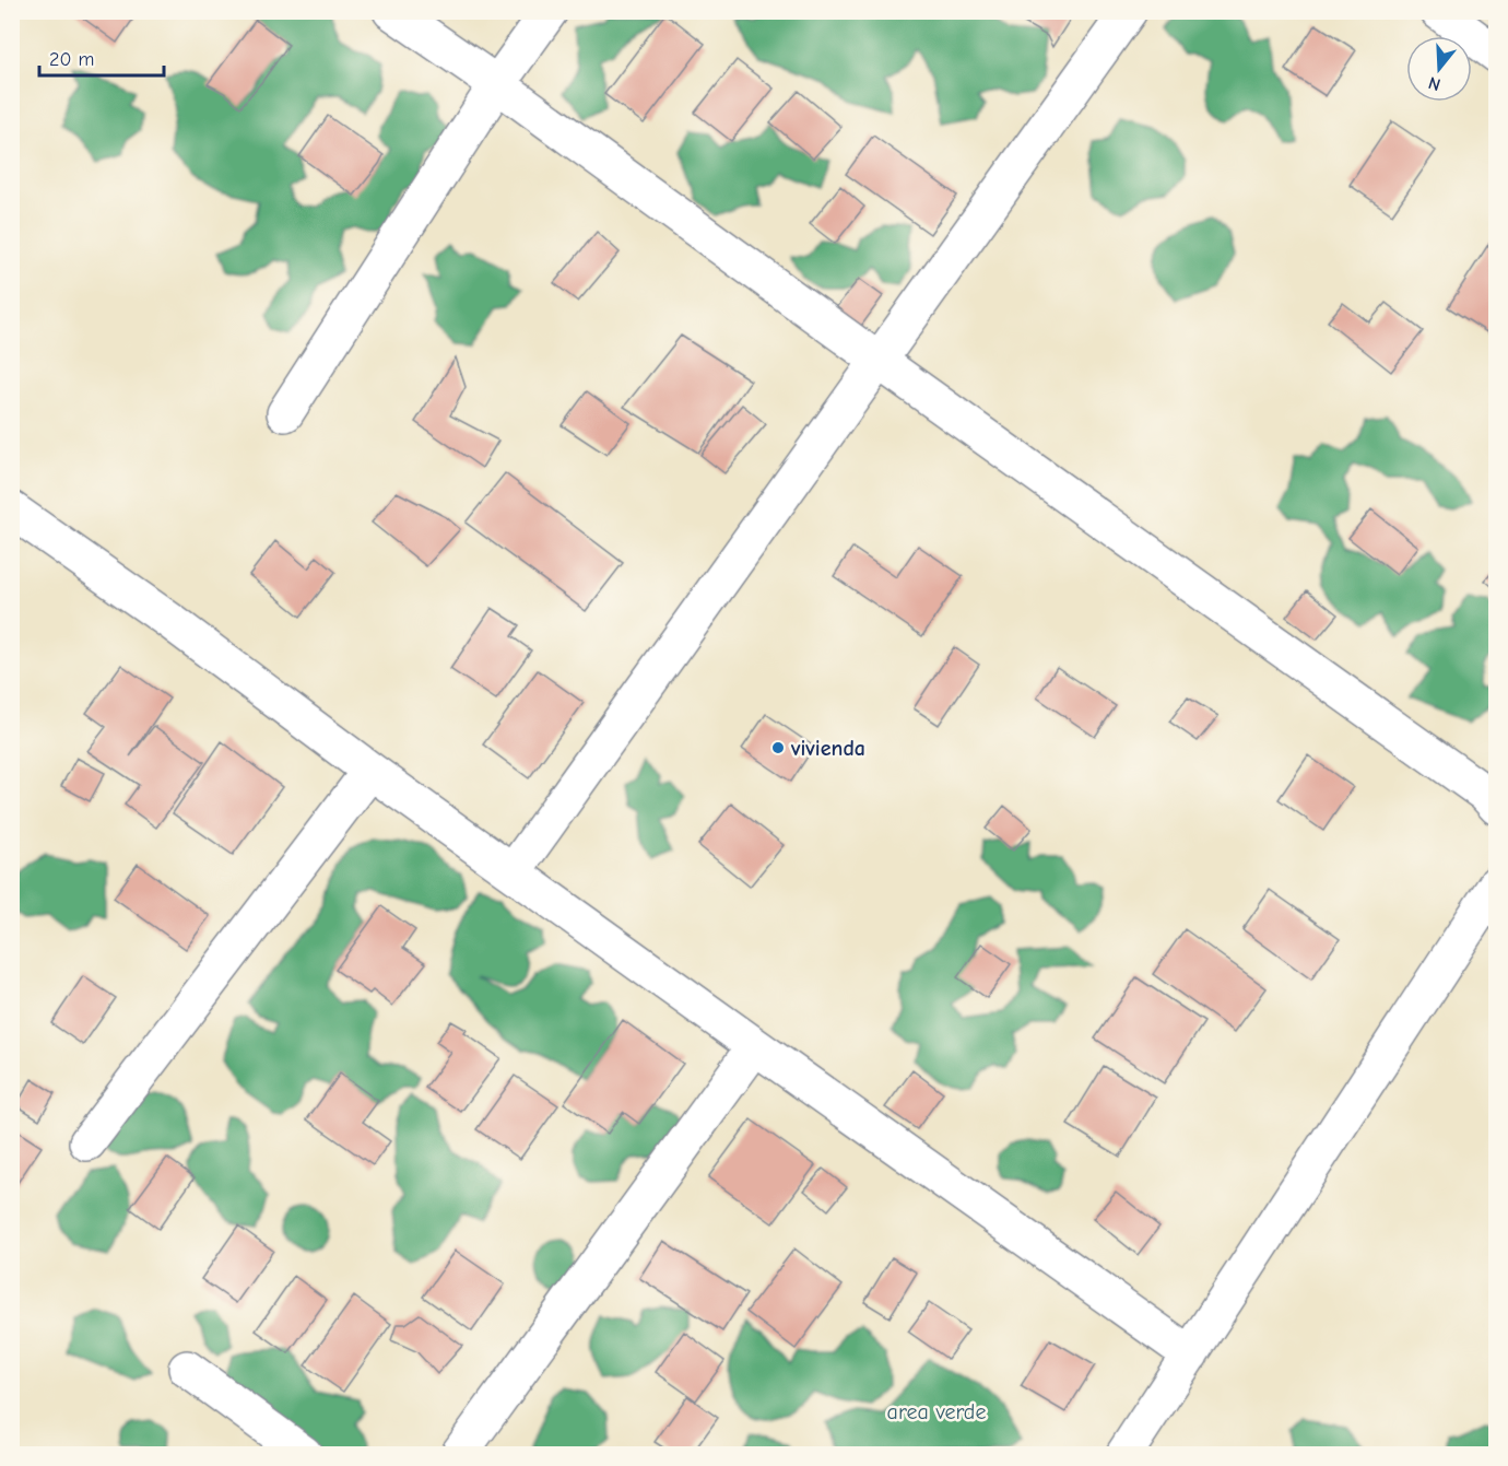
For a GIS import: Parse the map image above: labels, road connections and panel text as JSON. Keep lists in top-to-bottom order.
{
  "parks": ["area verde"],
  "places": ["vivienda"],
  "scale_bar": "20 m",
  "north": "bottom"
}
